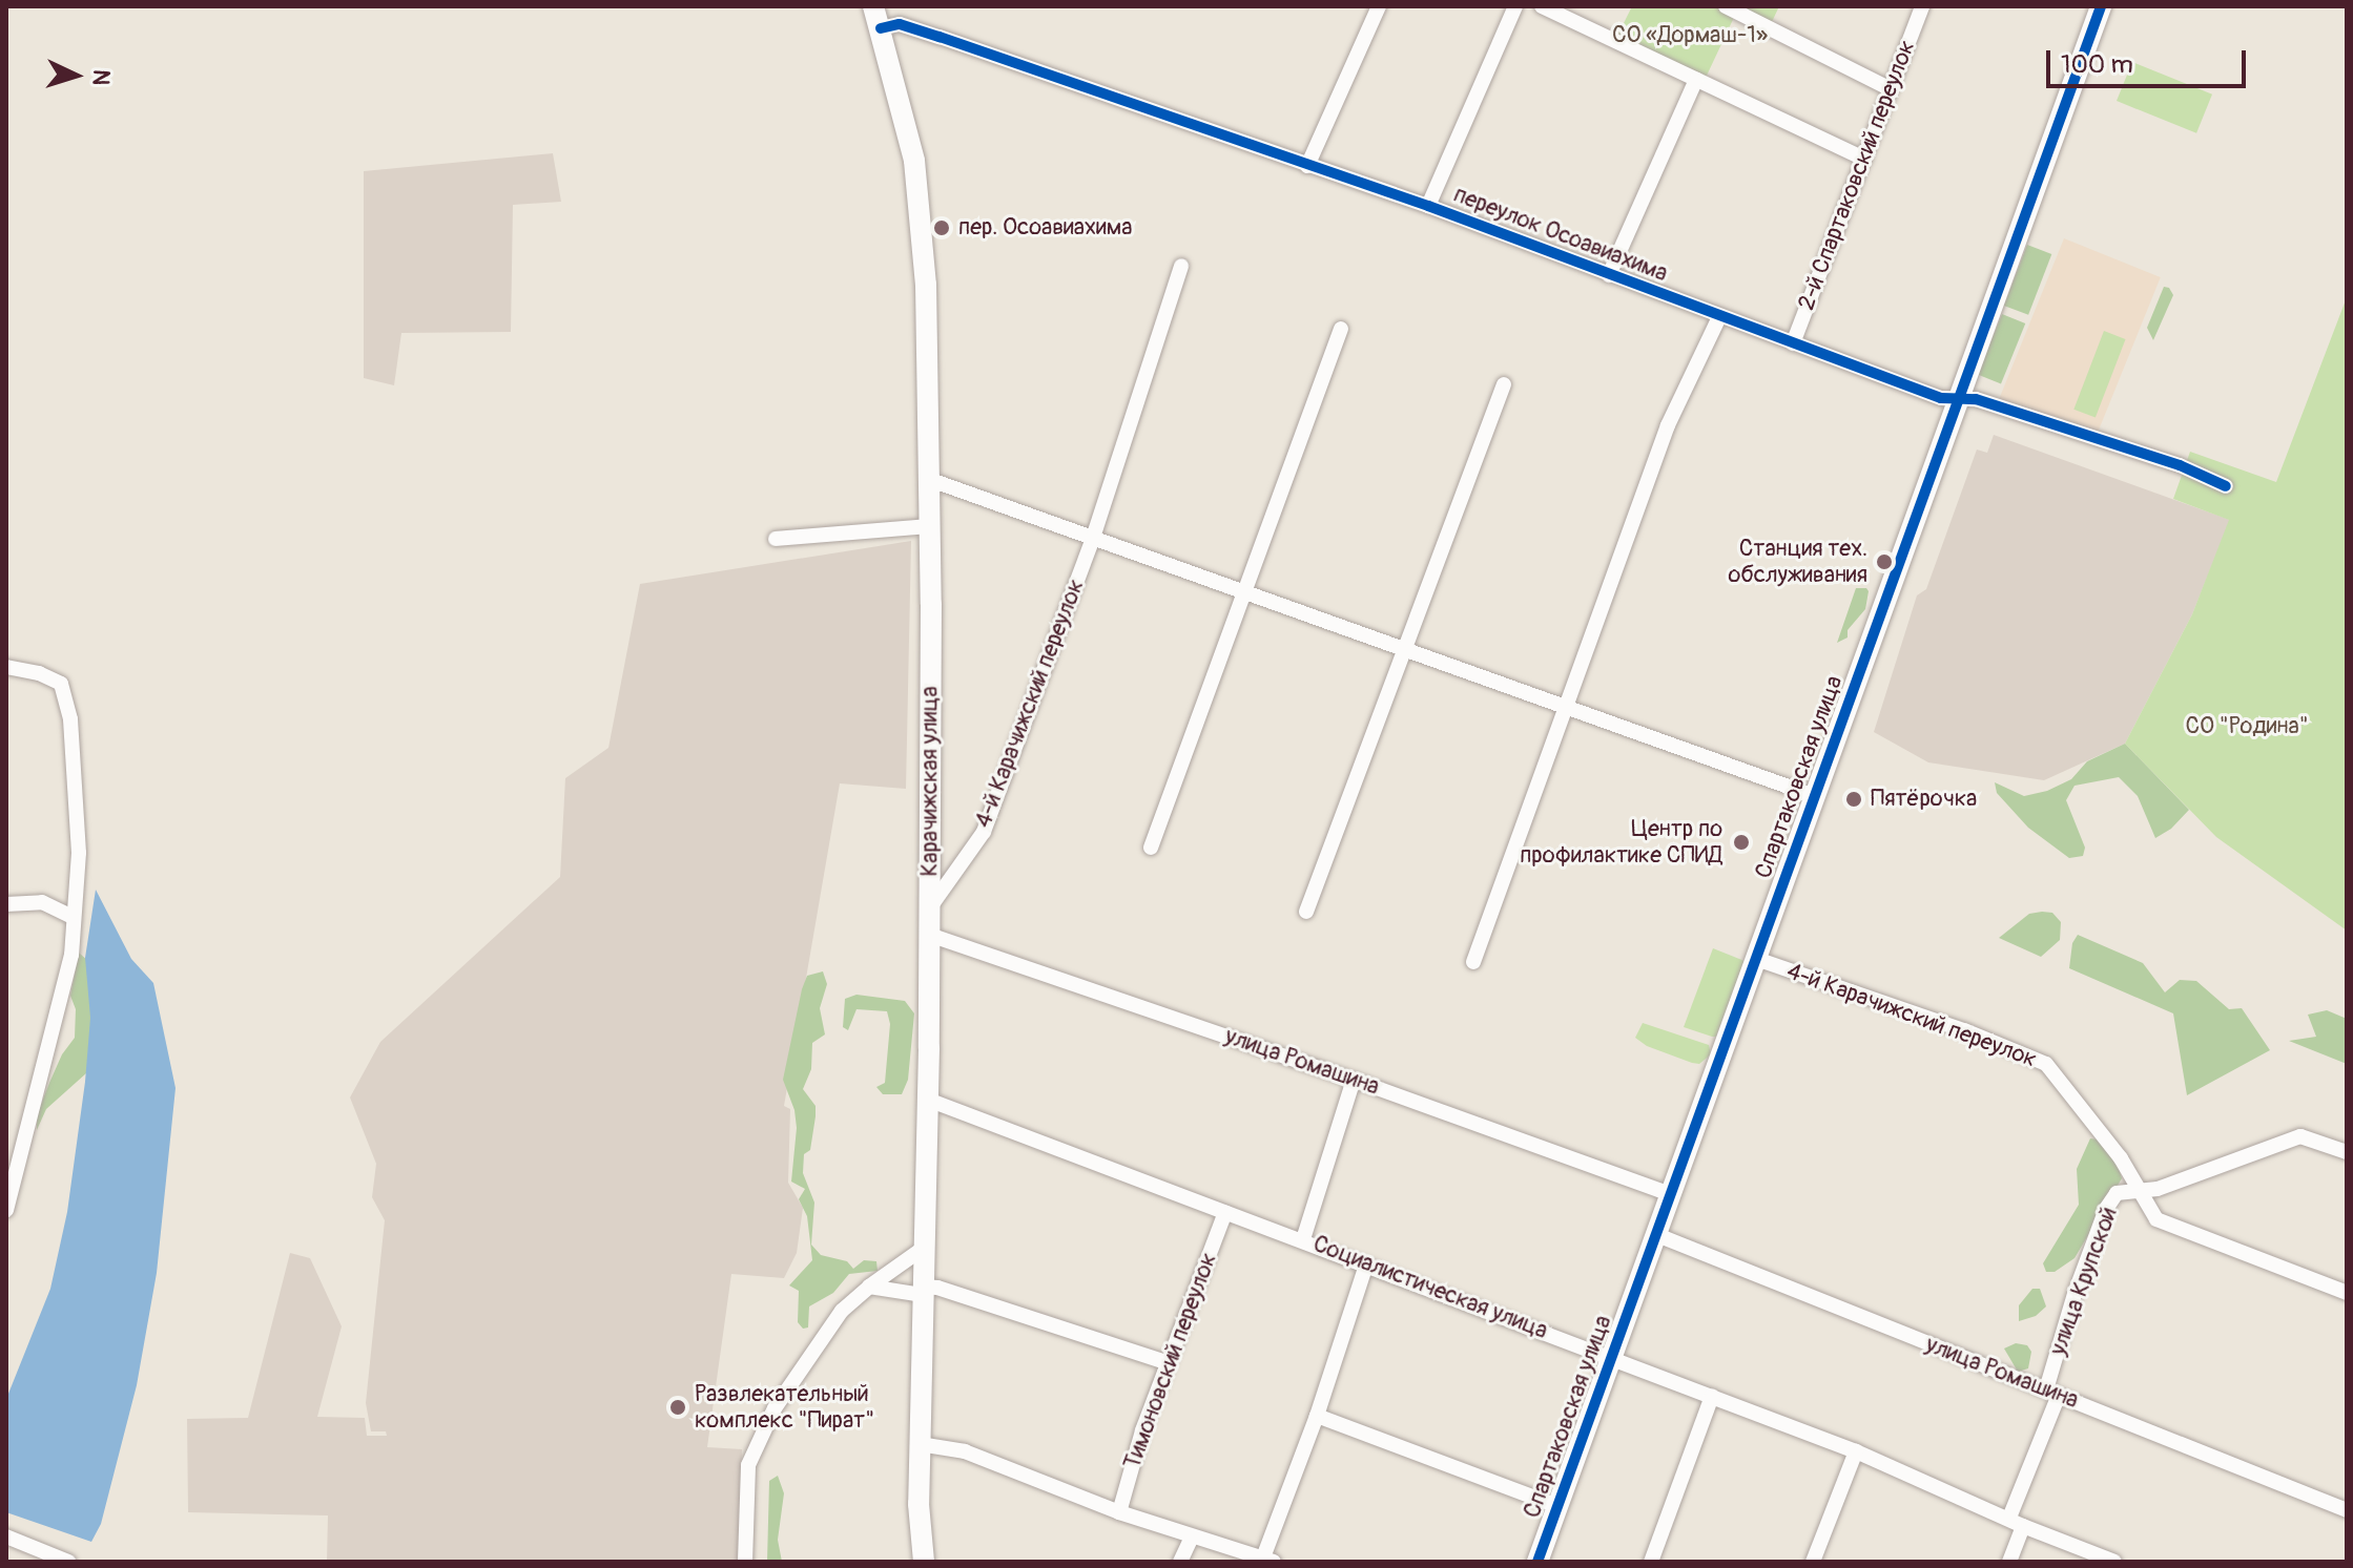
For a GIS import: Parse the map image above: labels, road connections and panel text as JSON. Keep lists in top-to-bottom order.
{
  "streets": {
    "street": [
      "2-й Спартаковский переулок",
      "переулок Осоавиахима",
      "4-й Карачижский переулок",
      "Спартаковская улица",
      "Карачижская улица",
      "улица Ромашина",
      "улица Крупской",
      "Социалистическая улица",
      "Тимоновский переулок"
    ]
  },
  "crossings": [
    ["2-й Спартаковский переулок", "переулок Осоавиахима"],
    ["переулок Осоавиахима", "Спартаковская улица"],
    ["переулок Осоавиахима", "Карачижская улица"],
    ["4-й Карачижский переулок", "Спартаковская улица"],
    ["4-й Карачижский переулок", "Карачижская улица"],
    ["4-й Карачижский переулок", "улица Крупской"],
    ["Спартаковская улица", "улица Ромашина"],
    ["Спартаковская улица", "Социалистическая улица"],
    ["Карачижская улица", "улица Ромашина"],
    ["Карачижская улица", "Социалистическая улица"],
    ["улица Ромашина", "улица Крупской"],
    ["улица Крупской", "Социалистическая улица"],
    ["Социалистическая улица", "Тимоновский переулок"]
  ],
  "parks": ["СО «Дормаш-1»", "СО \"Родина\""],
  "places": [
    "пер. Осоавиахима",
    "Станция тех. обслуживания",
    "Пятёрочка",
    "Центр по профилактике СПИД",
    "Развлекательный комплекс \"Пират\""
  ],
  "scale_bar": "100 m",
  "north": "right"
}
